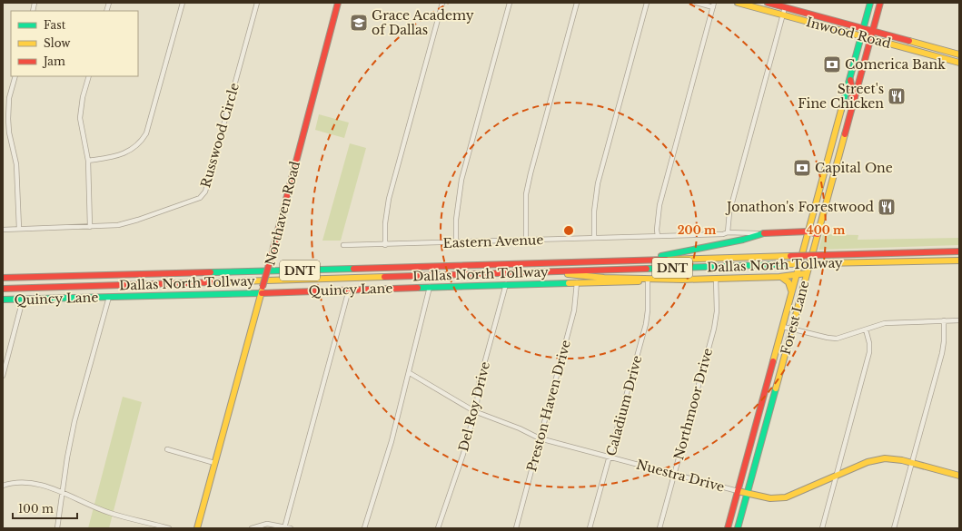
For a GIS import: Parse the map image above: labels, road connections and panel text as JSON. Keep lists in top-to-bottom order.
{
  "streets": {
    "main road": [
      "Inwood Road",
      "Northaven Road",
      "Eastern Avenue",
      "Dallas North Tollway",
      "DNT",
      "Quincy Lane",
      "Forest Lane",
      "Nuestra Drive"
    ],
    "street": [
      "Russwood Circle",
      "Northmoor Drive",
      "Preston Haven Drive",
      "Caladium Drive",
      "Del Roy Drive"
    ]
  },
  "crossings": [
    ["Inwood Road", "Forest Lane"],
    ["Northaven Road", "Quincy Lane"],
    ["Eastern Avenue", "Forest Lane"],
    ["Quincy Lane", "Forest Lane"],
    ["Quincy Lane", "Northmoor Drive"],
    ["Quincy Lane", "Preston Haven Drive"],
    ["Quincy Lane", "Caladium Drive"],
    ["Quincy Lane", "Del Roy Drive"],
    ["Forest Lane", "Nuestra Drive"],
    ["Northmoor Drive", "Nuestra Drive"],
    ["Preston Haven Drive", "Nuestra Drive"],
    ["Caladium Drive", "Nuestra Drive"],
    ["Del Roy Drive", "Nuestra Drive"]
  ],
  "places": {
    "school or university": ["Grace Academy of Dallas"],
    "bank": ["Comerica Bank", "Capital One"],
    "restaurant": ["Street's Fine Chicken", "Jonathon's Forestwood"]
  },
  "legend": ["Fast", "Slow", "Jam"],
  "scale_bar": "100 m",
  "rings": ["200 m", "400 m"]
}
